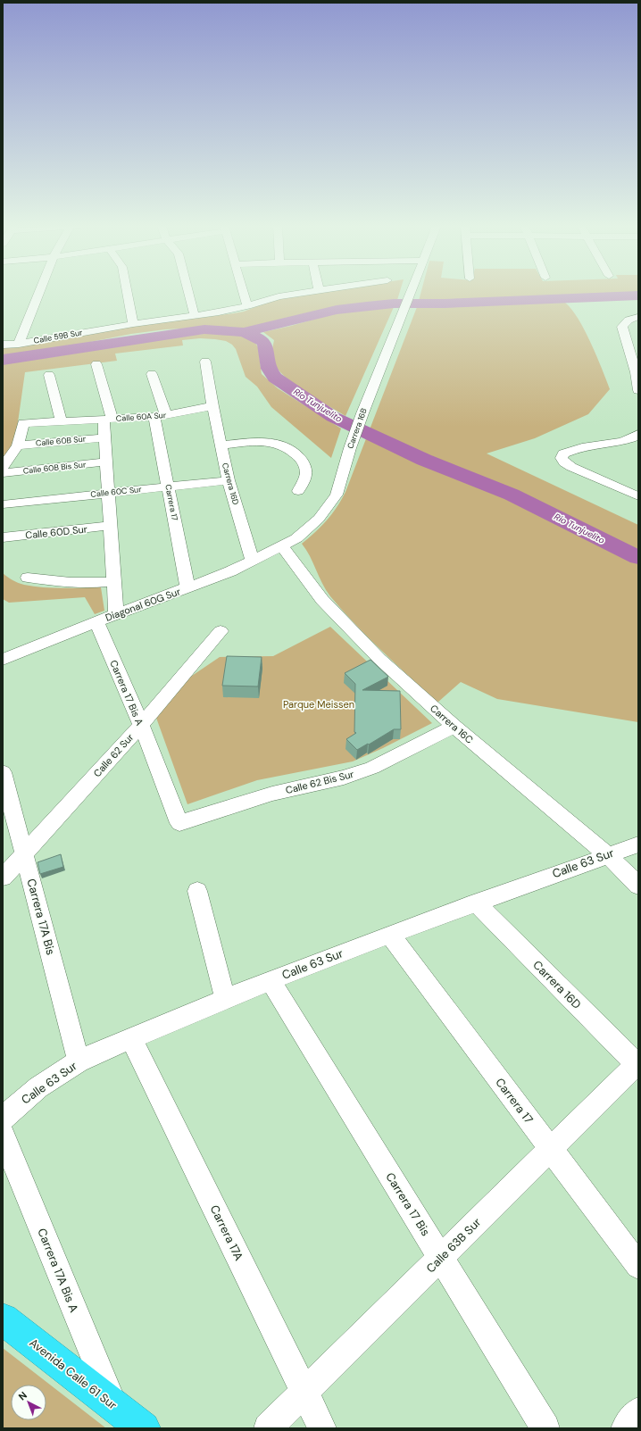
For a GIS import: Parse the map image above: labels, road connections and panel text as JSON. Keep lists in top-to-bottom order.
{
  "streets": {
    "highway": ["Avenida Calle 61 Sur"],
    "street": [
      "Calle 59B Sur",
      "Calle 60A Sur",
      "Carrera 16B",
      "Calle 60B Sur",
      "Calle 60B Bis Sur",
      "Carrera 16D",
      "Calle 60C Sur",
      "Carrera 17",
      "Calle 60D Sur",
      "Diagonal 60G Sur",
      "Carrera 17 Bis A",
      "Carrera 16C",
      "Calle 62 Sur",
      "Calle 62 Bis Sur",
      "Calle 63 Sur",
      "Carrera 17A Bis",
      "Carrera 17 Bis",
      "Carrera 17A",
      "Calle 63B Sur",
      "Carrera 17A Bis A"
    ]
  },
  "crossings": [
    ["Calle 60A Sur", "Calle 60B Sur"],
    ["Calle 60A Sur", "Carrera 16D"],
    ["Calle 60A Sur", "Carrera 17"],
    ["Carrera 16B", "Diagonal 60G Sur"],
    ["Carrera 16B", "Carrera 16C"],
    ["Carrera 16D", "Calle 60C Sur"],
    ["Carrera 16D", "Diagonal 60G Sur"],
    ["Carrera 16D", "Calle 63 Sur"],
    ["Carrera 16D", "Calle 63B Sur"],
    ["Calle 60C Sur", "Carrera 17"],
    ["Carrera 17", "Diagonal 60G Sur"],
    ["Carrera 17", "Calle 63 Sur"],
    ["Carrera 17", "Calle 63B Sur"],
    ["Diagonal 60G Sur", "Carrera 17 Bis A"],
    ["Diagonal 60G Sur", "Carrera 16C"],
    ["Carrera 17 Bis A", "Calle 62 Sur"],
    ["Carrera 17 Bis A", "Calle 62 Bis Sur"],
    ["Carrera 16C", "Calle 62 Bis Sur"],
    ["Carrera 16C", "Calle 63 Sur"],
    ["Calle 62 Sur", "Carrera 17A Bis"],
    ["Calle 63 Sur", "Carrera 17A Bis"],
    ["Calle 63 Sur", "Carrera 17 Bis"],
    ["Calle 63 Sur", "Carrera 17A"],
    ["Carrera 17 Bis", "Calle 63B Sur"],
    ["Carrera 17A", "Calle 63B Sur"],
    ["Carrera 17A Bis A", "Avenida Calle 61 Sur"]
  ],
  "water": ["Río Tunjuelito"],
  "parks": ["Parque Meissen"],
  "north": "top left"
}
